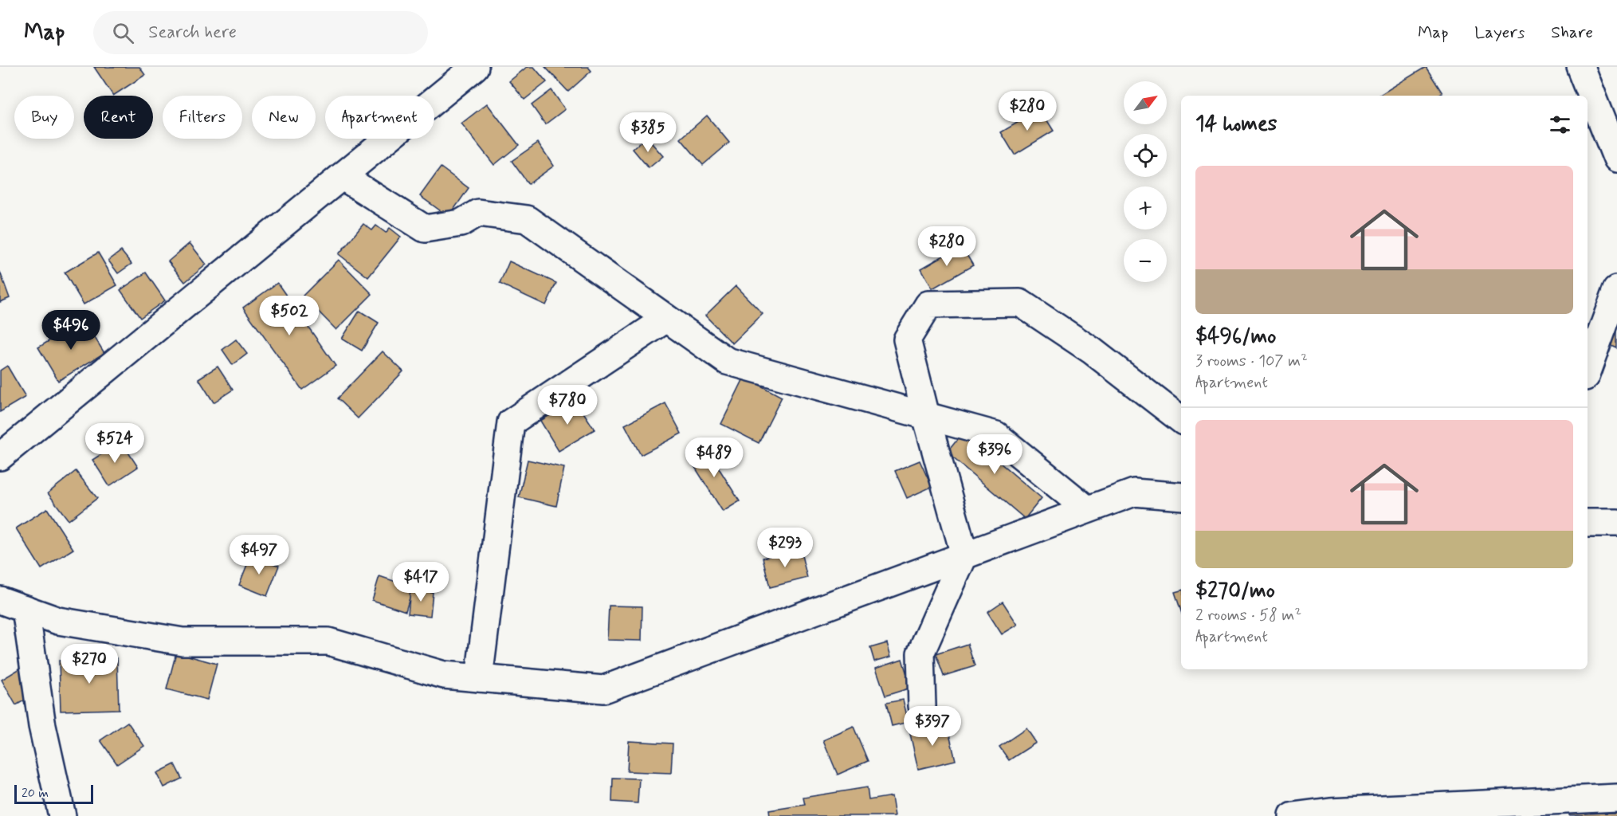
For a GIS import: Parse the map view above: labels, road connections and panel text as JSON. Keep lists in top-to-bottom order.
{
  "scale_bar": "20 m",
  "north": "top right",
  "page": {
    "header": "Map",
    "search": "Search here",
    "nav": ["Map", "Layers", "Share"],
    "map_buttons": ["+", "−"],
    "price": [
      "$280",
      "$385",
      "$280",
      "$502",
      "$496",
      "$780",
      "$524",
      "$396",
      "$489",
      "$293",
      "$497",
      "$417",
      "$270",
      "$397"
    ],
    "chip": [
      "Buy",
      "Rent",
      "Filters",
      "New",
      "Apartment"
    ],
    "heading": "14 homes",
    "list": [
      {
        "name": "$496/mo",
        "note": "3 rooms · 107 m² · Apartment"
      },
      {
        "name": "$270/mo",
        "note": "2 rooms · 58 m² · Apartment"
      }
    ],
    "scale": "20 m"
  }
}
